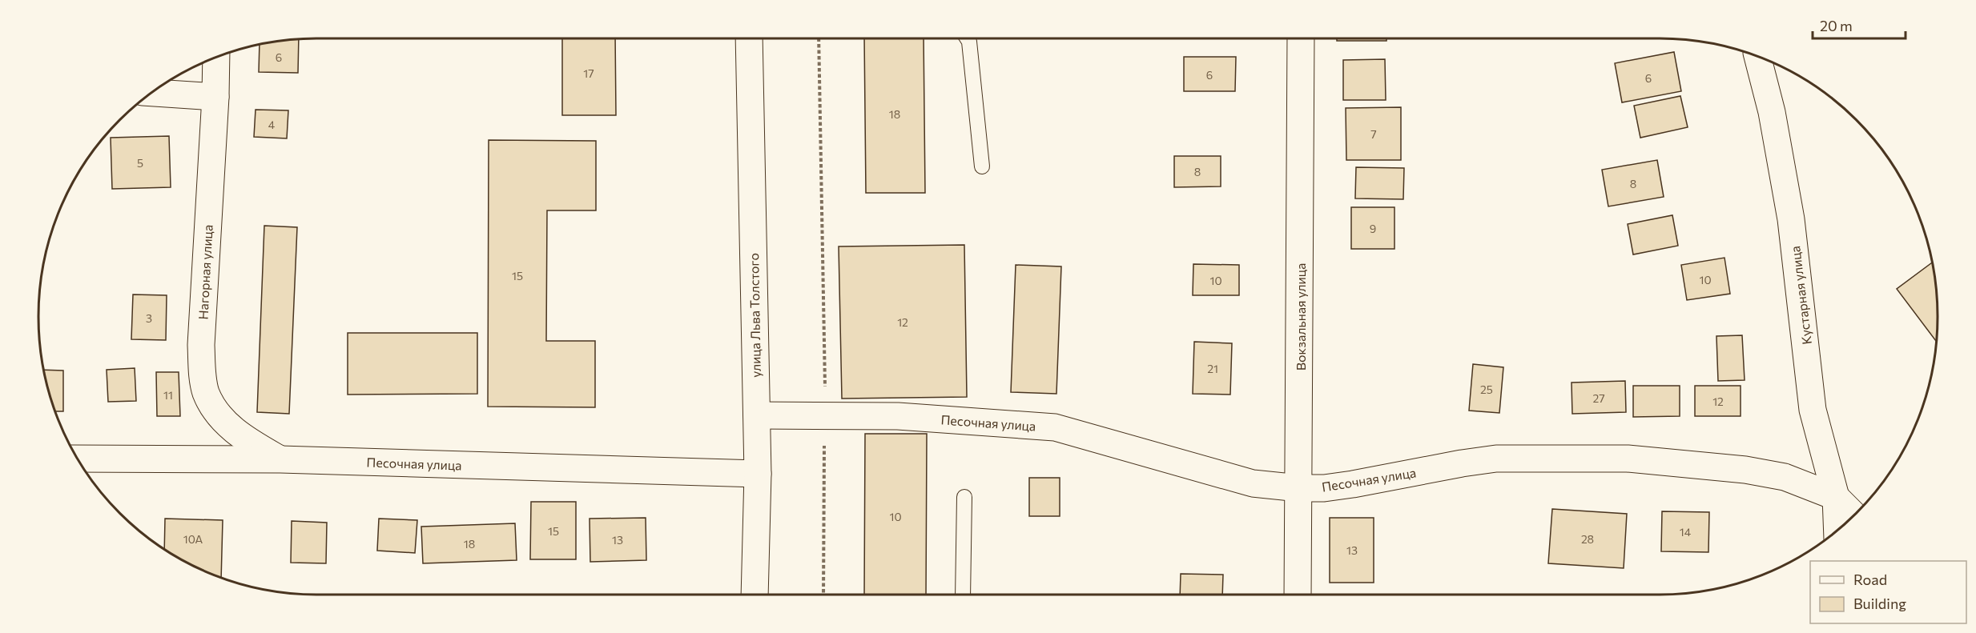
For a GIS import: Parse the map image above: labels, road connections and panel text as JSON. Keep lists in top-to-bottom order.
{
  "streets": {
    "street": [
      "Нагорная улица",
      "Кустарная улица",
      "улица Льва Толстого",
      "Вокзальная улица",
      "Песочная улица"
    ]
  },
  "crossings": [
    ["Нагорная улица", "Песочная улица"],
    ["Кустарная улица", "Песочная улица"],
    ["улица Льва Толстого", "Песочная улица"],
    ["Вокзальная улица", "Песочная улица"]
  ],
  "house_numbers": [
    "6",
    "17",
    "6",
    "6",
    "18",
    "4",
    "7",
    "5",
    "8",
    "8",
    "9",
    "15",
    "10",
    "10",
    "3",
    "12",
    "21",
    "25",
    "11",
    "27",
    "12",
    "10",
    "15",
    "14",
    "10А",
    "28",
    "13",
    "18",
    "13"
  ],
  "legend": ["Road", "Building"],
  "scale_bar": "20 m"
}
